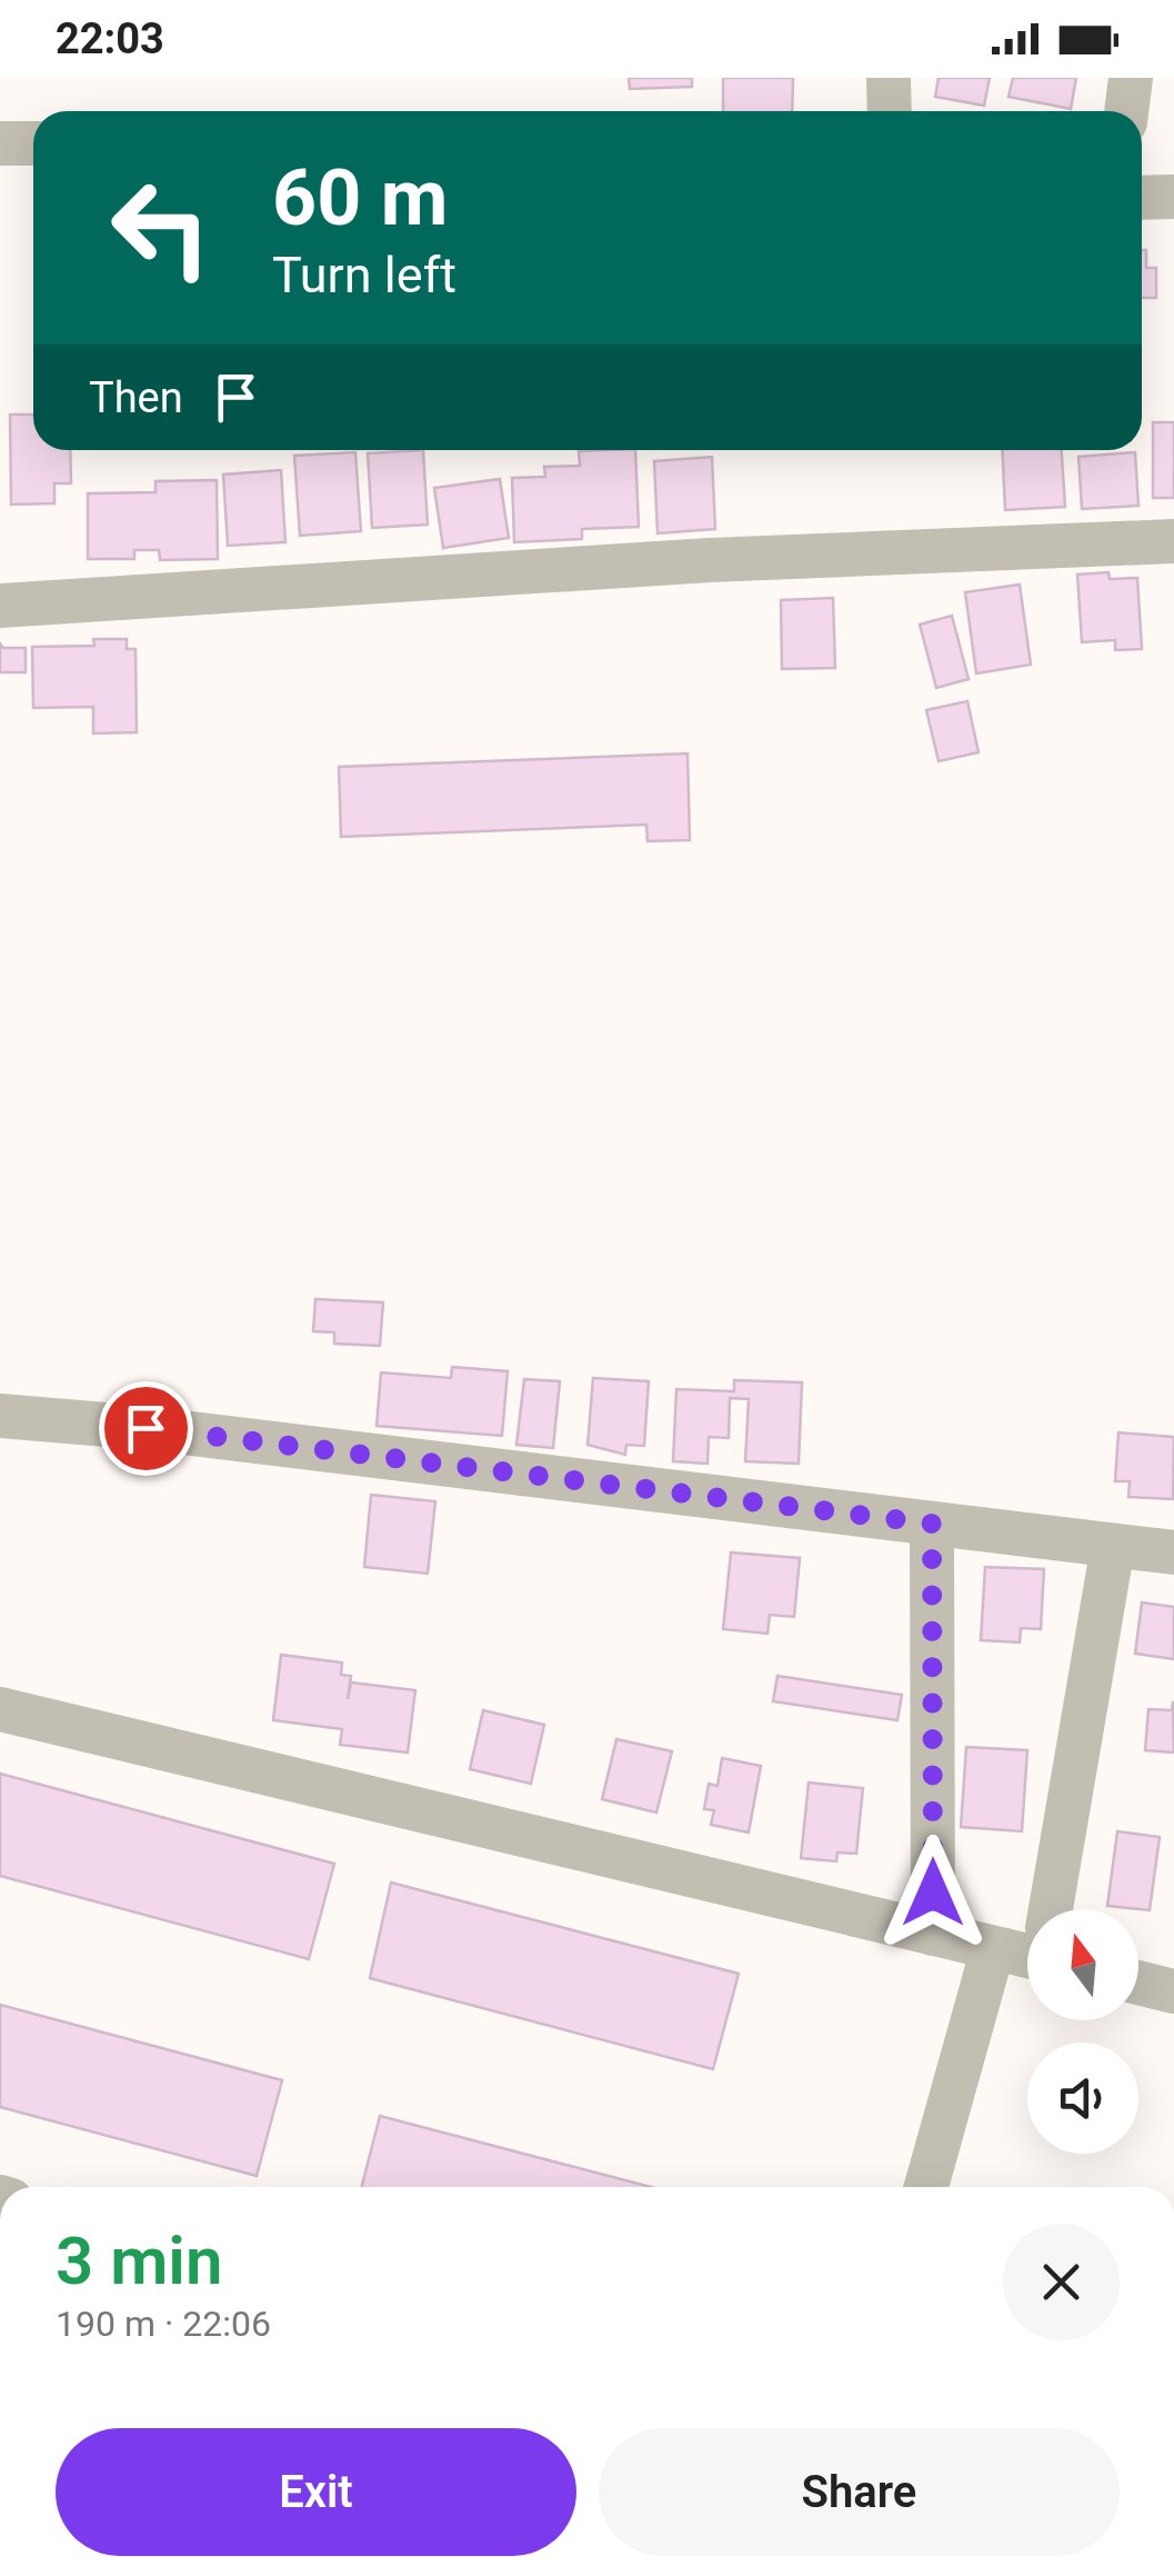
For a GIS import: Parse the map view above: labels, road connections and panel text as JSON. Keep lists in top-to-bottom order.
{
  "north": "top",
  "page": {
    "status": "22:03",
    "turn": ["60 m", "Turn left"],
    "then": "Then",
    "heading": ["3 min", "190 m · 22:06"],
    "buttons": ["Exit", "Share"]
  }
}
